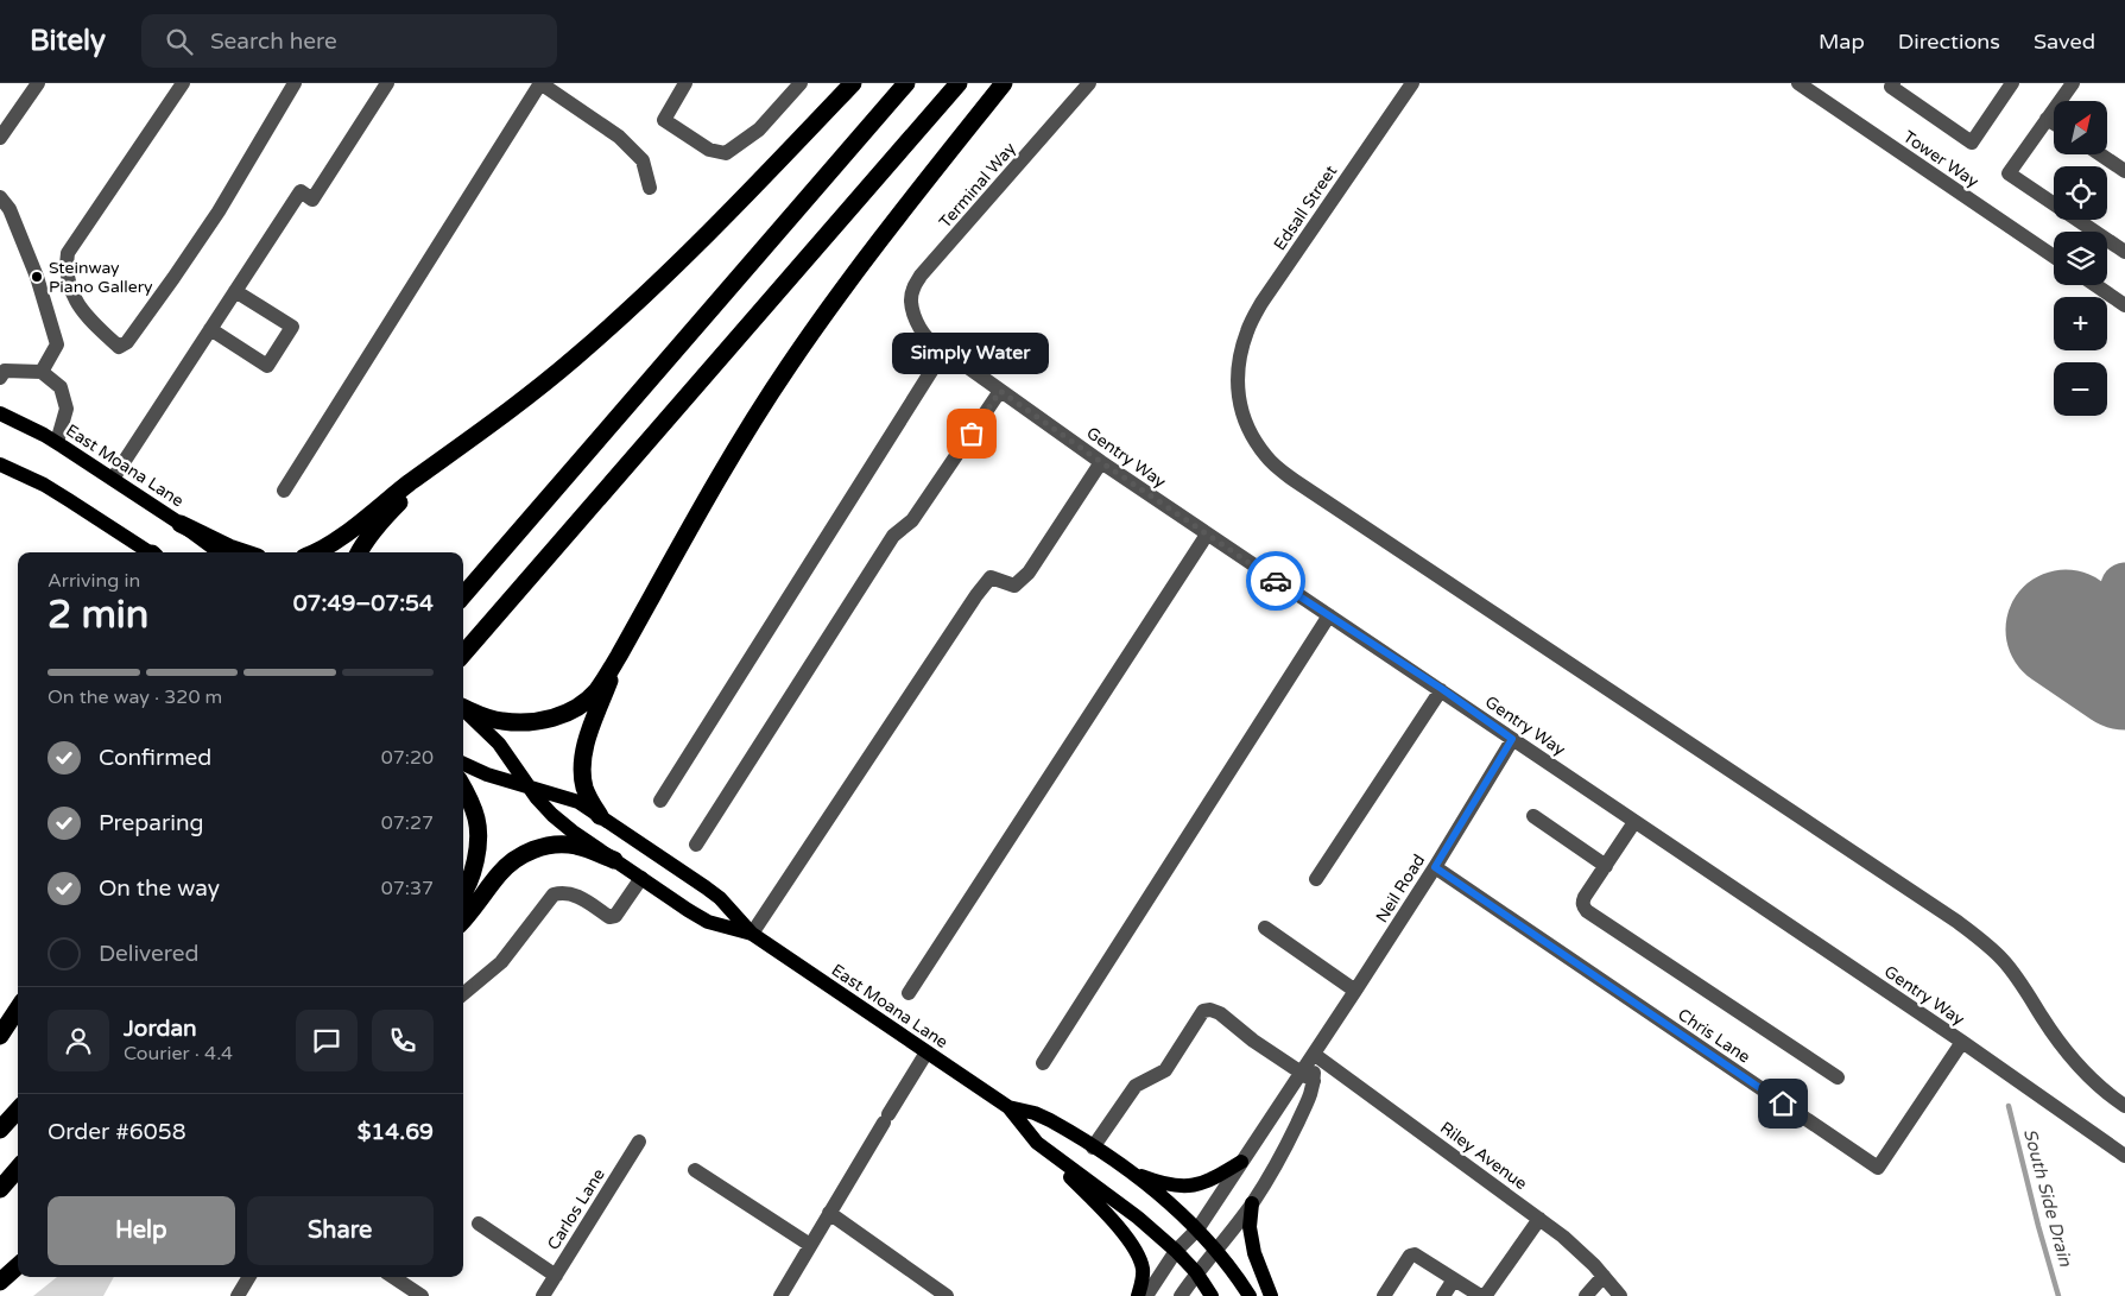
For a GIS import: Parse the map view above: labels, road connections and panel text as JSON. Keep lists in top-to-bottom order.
{
  "streets": {
    "main road": ["East Moana Lane"],
    "street": [
      "Tower Way",
      "Terminal Way",
      "Edsall Street",
      "Gentry Way",
      "Neil Road",
      "Chris Lane",
      "Riley Avenue",
      "Carlos Lane"
    ]
  },
  "crossings": [
    ["Terminal Way", "Gentry Way"],
    ["Gentry Way", "Neil Road"],
    ["Gentry Way", "Chris Lane"],
    ["East Moana Lane", "Neil Road"],
    ["Neil Road", "Chris Lane"],
    ["Neil Road", "Riley Avenue"]
  ],
  "water": ["South Side Drain"],
  "places": ["Steinway Piano Gallery", "Simply Water"],
  "north": "top right",
  "page": {
    "header": "Bitely",
    "search": "Search here",
    "nav": ["Map", "Directions", "Saved"],
    "map_buttons": ["+", "−"],
    "bubble": "Simply Water",
    "heading": ["2 min", "Arriving in", "07:49–07:54"],
    "panel": [
      "Jordan",
      "Courier · 4.4",
      "Order #6058",
      "$14.69"
    ],
    "bar": "On the way · 320 m",
    "list": [
      ["Confirmed", "07:20"],
      ["Preparing", "07:27"],
      ["On the way", "07:37"],
      "Delivered"
    ],
    "buttons": ["Help", "Share"]
  }
}
